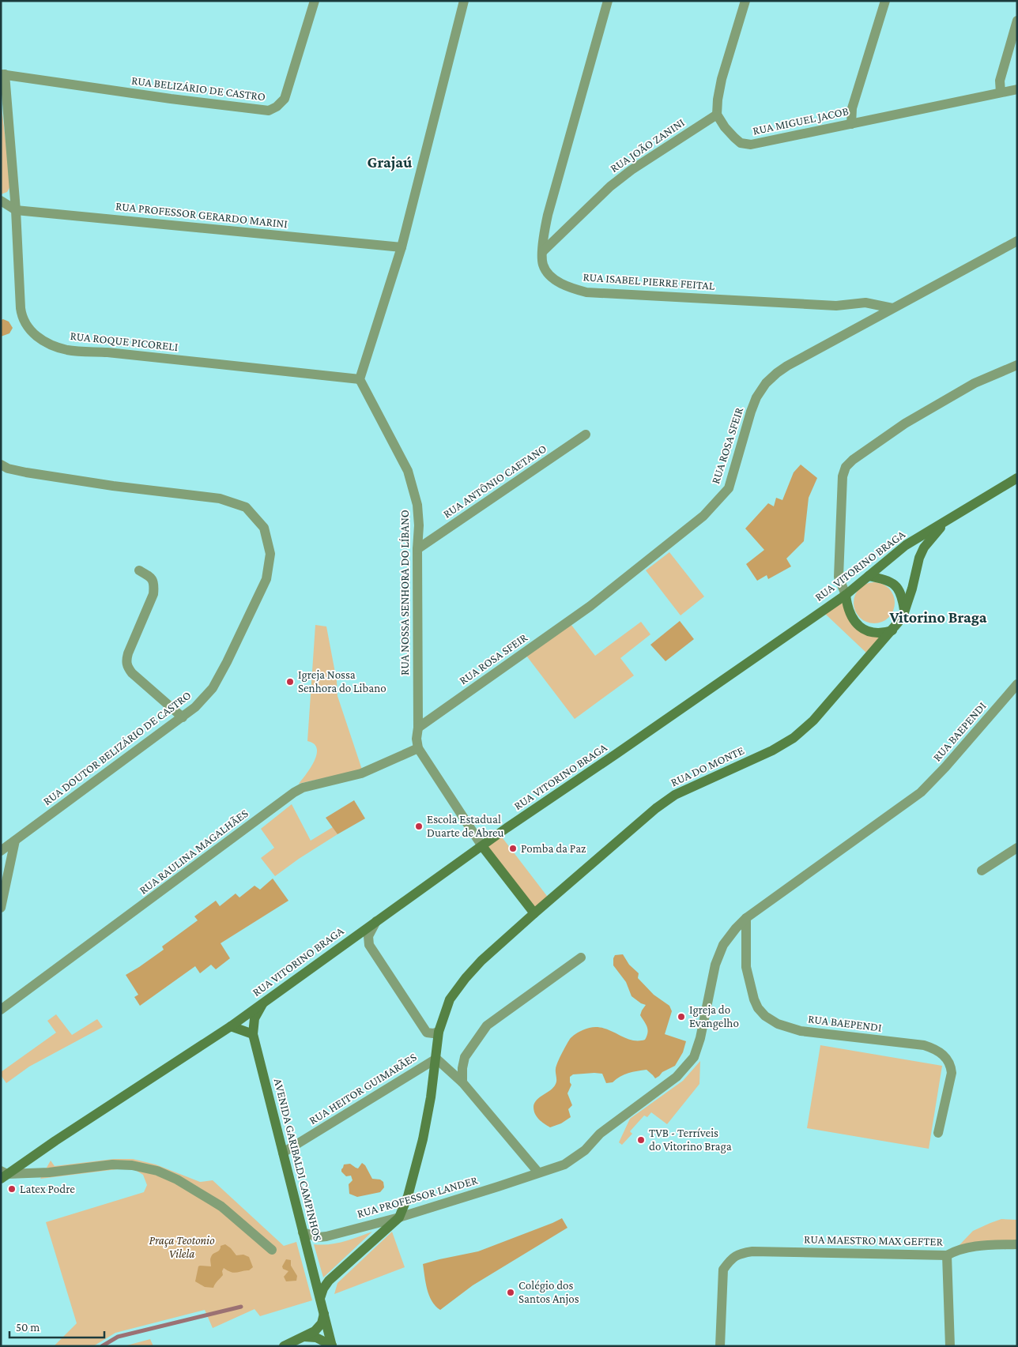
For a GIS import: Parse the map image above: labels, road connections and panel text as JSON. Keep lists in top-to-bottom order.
{
  "streets": {
    "main road": ["RUA VITORINO BRAGA", "RUA DO MONTE", "AVENIDA GARIBALDI CAMPINHOS"],
    "street": [
      "RUA BELIZÁRIO DE CASTRO",
      "RUA MIGUEL JACOB",
      "RUA JOÃO ZANINI",
      "RUA PROFESSOR GERARDO MARINI",
      "RUA ISABEL PIERRE FEITAL",
      "RUA ROQUE PICORELI",
      "RUA ROSA SFEIR",
      "RUA ANTÔNIO CAETANO",
      "RUA NOSSA SENHORA DO LÍBANO",
      "RUA BAEPENDI",
      "RUA DOUTOR BELIZÁRIO DE CASTRO",
      "RUA RAULINA MAGALHÃES",
      "RUA HEITOR GUIMARÃES",
      "RUA PROFESSOR LANDER",
      "RUA MAESTRO MAX GEFTER"
    ]
  },
  "crossings": [
    ["RUA BELIZÁRIO DE CASTRO", "RUA ROQUE PICORELI"],
    ["RUA MIGUEL JACOB", "RUA JOÃO ZANINI"],
    ["RUA JOÃO ZANINI", "RUA ISABEL PIERRE FEITAL"],
    ["RUA PROFESSOR GERARDO MARINI", "RUA ROQUE PICORELI"],
    ["RUA ISABEL PIERRE FEITAL", "RUA ROSA SFEIR"],
    ["RUA ROQUE PICORELI", "RUA NOSSA SENHORA DO LÍBANO"],
    ["RUA ROSA SFEIR", "RUA NOSSA SENHORA DO LÍBANO"],
    ["RUA ANTÔNIO CAETANO", "RUA NOSSA SENHORA DO LÍBANO"],
    ["RUA VITORINO BRAGA", "RUA DO MONTE"],
    ["RUA NOSSA SENHORA DO LÍBANO", "RUA RAULINA MAGALHÃES"],
    ["RUA BAEPENDI", "RUA PROFESSOR LANDER"],
    ["RUA DO MONTE", "RUA HEITOR GUIMARÃES"],
    ["RUA DO MONTE", "RUA PROFESSOR LANDER"],
    ["RUA HEITOR GUIMARÃES", "AVENIDA GARIBALDI CAMPINHOS"],
    ["AVENIDA GARIBALDI CAMPINHOS", "RUA PROFESSOR LANDER"]
  ],
  "districts": ["Grajaú", "Vitorino Braga"],
  "parks": ["Praça Teotonio Vilela"],
  "places": [
    "Igreja Nossa Senhora do Libano",
    "Escola Estadual Duarte de Abreu",
    "Pomba da Paz",
    "Igreja do Evangelho",
    "TVB - Terríveis do Vitorino Braga",
    "Latex Podre",
    "Colégio dos Santos Anjos"
  ],
  "scale_bar": "50 m"
}
